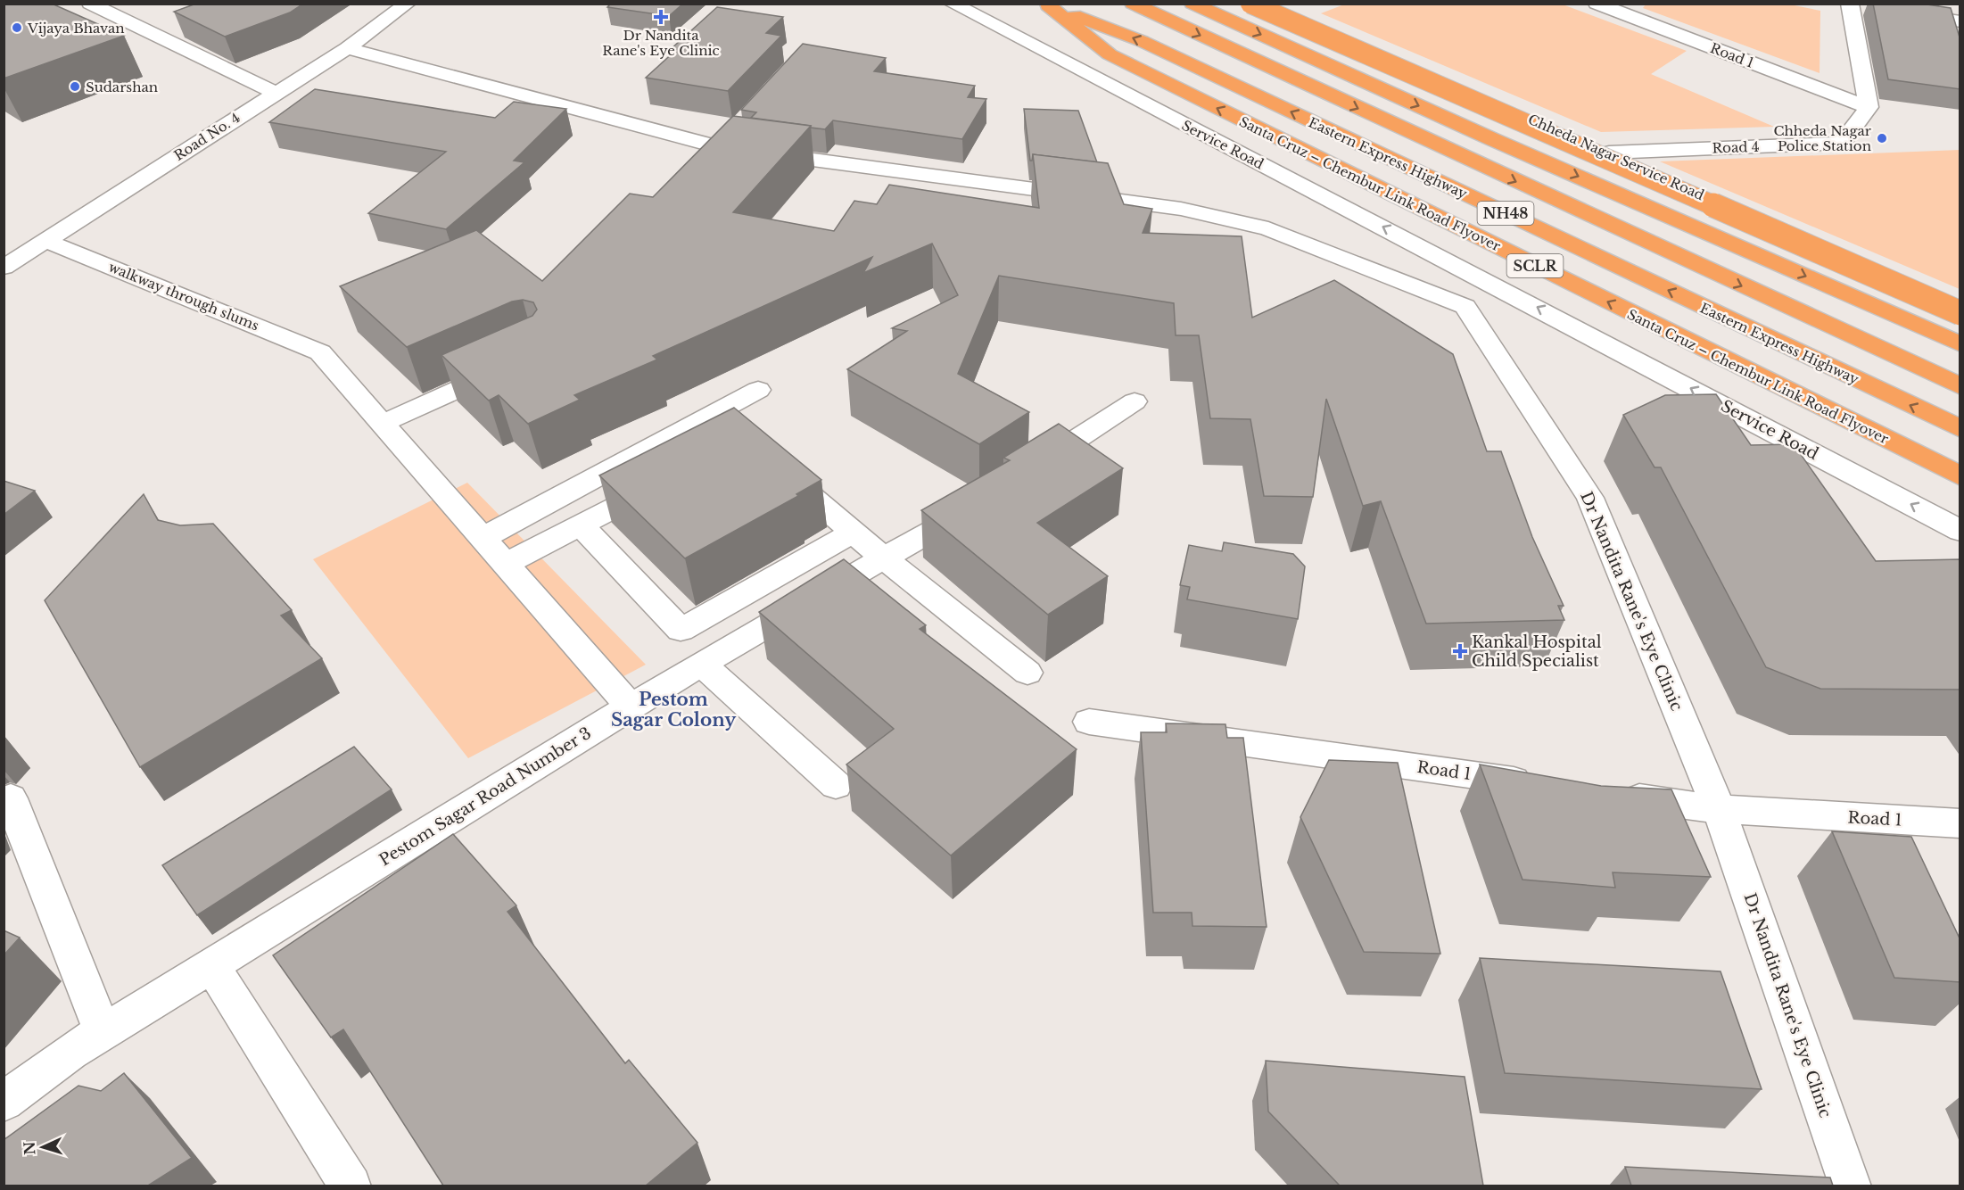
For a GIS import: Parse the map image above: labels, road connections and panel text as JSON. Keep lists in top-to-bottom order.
{
  "streets": {
    "highway": [
      "Eastern Express Highway",
      "Santa Cruz – Chembur Link Road Flyover",
      "NH48",
      "SCLR"
    ],
    "street": [
      "Road 1",
      "Road No. 4",
      "Service Road",
      "Road 4",
      "Chheda Nagar Service Road",
      "walkway through slums",
      "Dr Nandita Rane's Eye Clinic",
      "Pestom Sagar Road Number 3"
    ]
  },
  "crossings": [
    ["Road 1", "Road 4"],
    ["Road 1", "Dr Nandita Rane's Eye Clinic"],
    ["Road No. 4", "walkway through slums"],
    ["Road 4", "Chheda Nagar Service Road"],
    ["Eastern Express Highway", "Santa Cruz – Chembur Link Road Flyover"]
  ],
  "districts": ["Pestom Sagar Colony"],
  "places": {
    "health": ["Dr Nandita Rane's Eye Clinic", "Kankal Hospital Child Specialist"],
    "other": ["Vijaya Bhavan", "Sudarshan", "Chheda Nagar Police Station"]
  },
  "north": "left"
}
